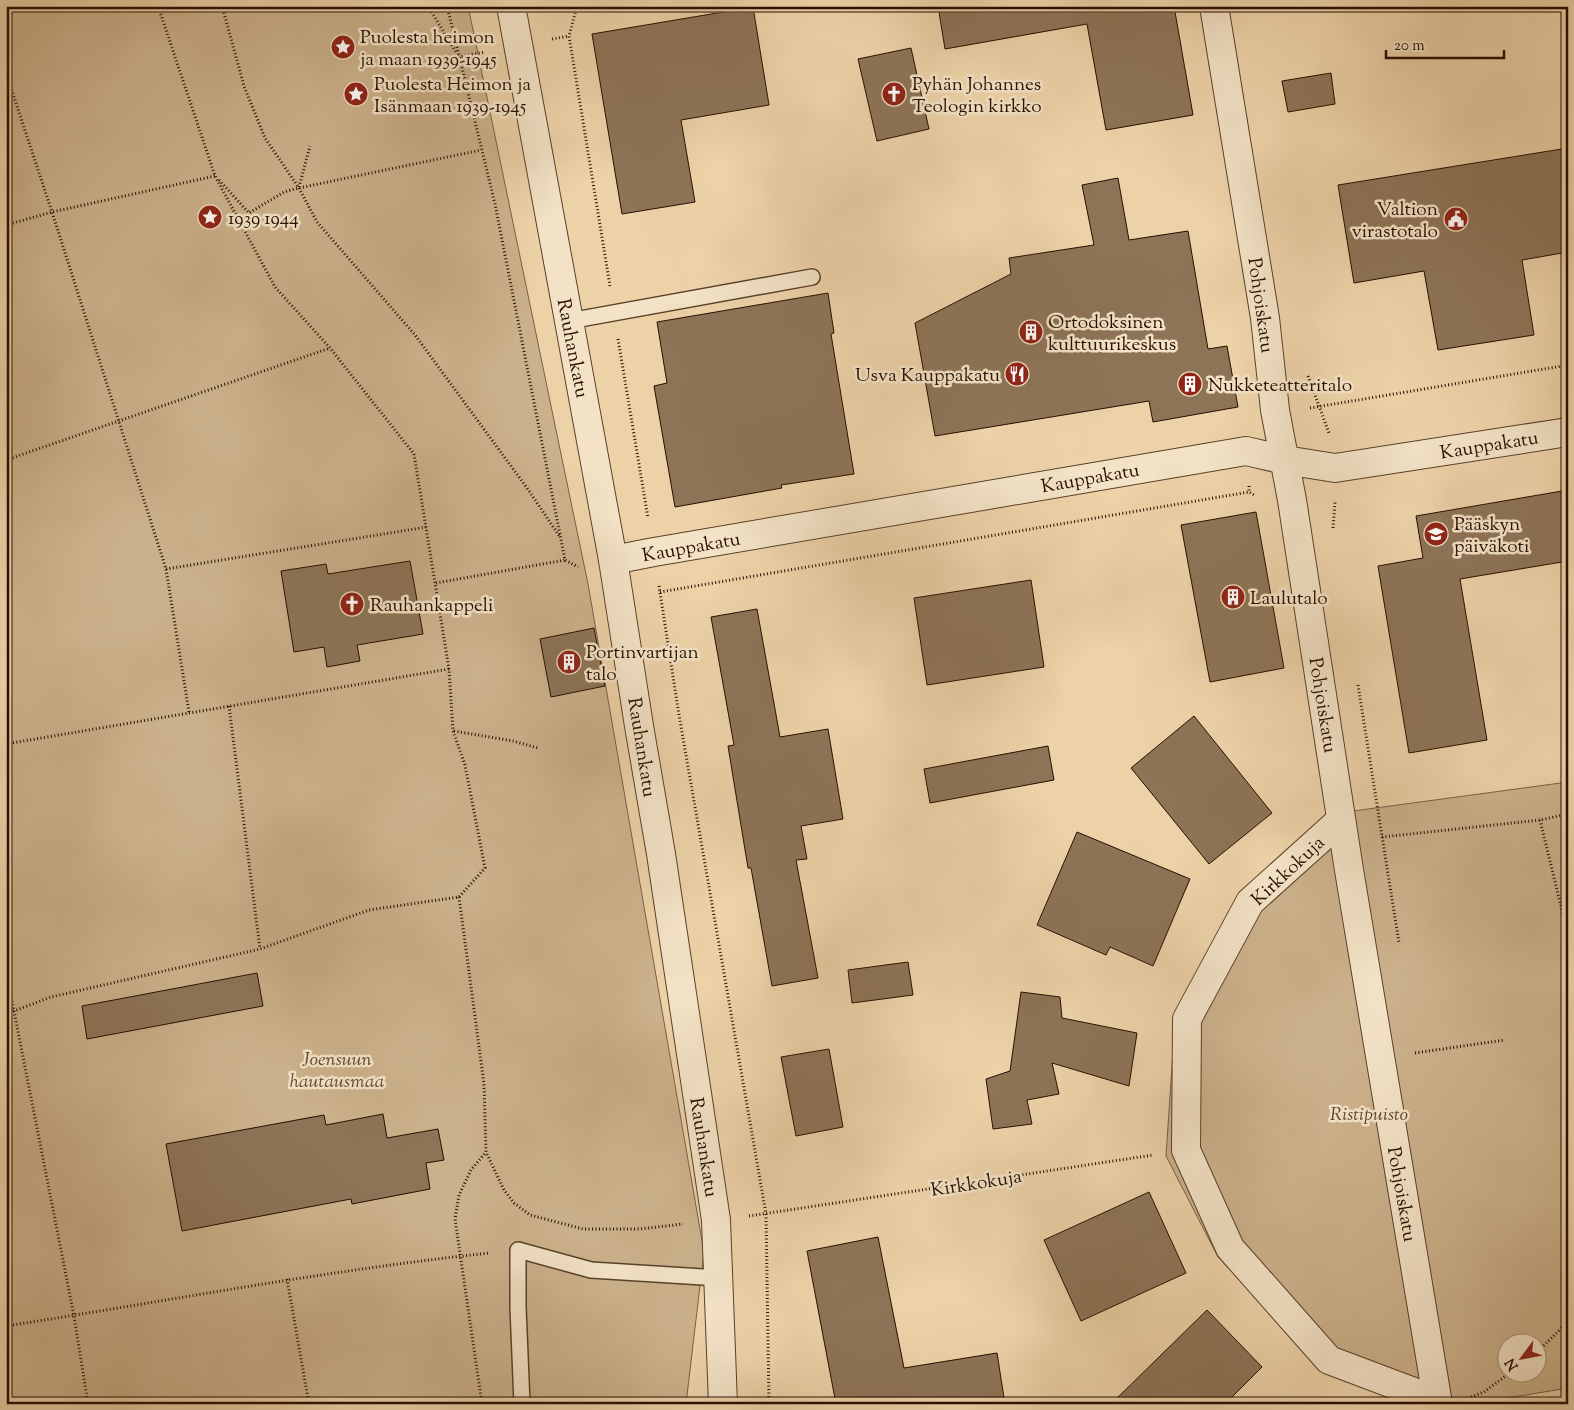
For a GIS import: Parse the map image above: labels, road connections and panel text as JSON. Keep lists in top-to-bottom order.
{
  "streets": {
    "street": [
      "Pohjoiskatu",
      "Rauhankatu",
      "Kauppakatu",
      "Kirkkokuja"
    ]
  },
  "crossings": [
    ["Pohjoiskatu", "Kauppakatu"],
    ["Pohjoiskatu", "Kirkkokuja"],
    ["Rauhankatu", "Kauppakatu"],
    ["Rauhankatu", "Kirkkokuja"]
  ],
  "parks": ["Joensuun hautausmaa", "Ristipuisto"],
  "places": {
    "place": ["Puolesta heimon ja maan 1939-1945", "Puolesta Heimon ja Isänmaan 1939-1945", "1939 1944"],
    "church": ["Pyhän Johannes Teologin kirkko", "Rauhankappeli"],
    "public building": ["Valtion virastotalo"],
    "building": [
      "Ortodoksinen kulttuurikeskus",
      "Nukketeatteritalo",
      "Laulutalo",
      "Portinvartijan talo"
    ],
    "restaurant": ["Usva Kauppakatu"],
    "school or university": ["Pääskyn päiväkoti"]
  },
  "scale_bar": "20 m",
  "north": "bottom left"
}
